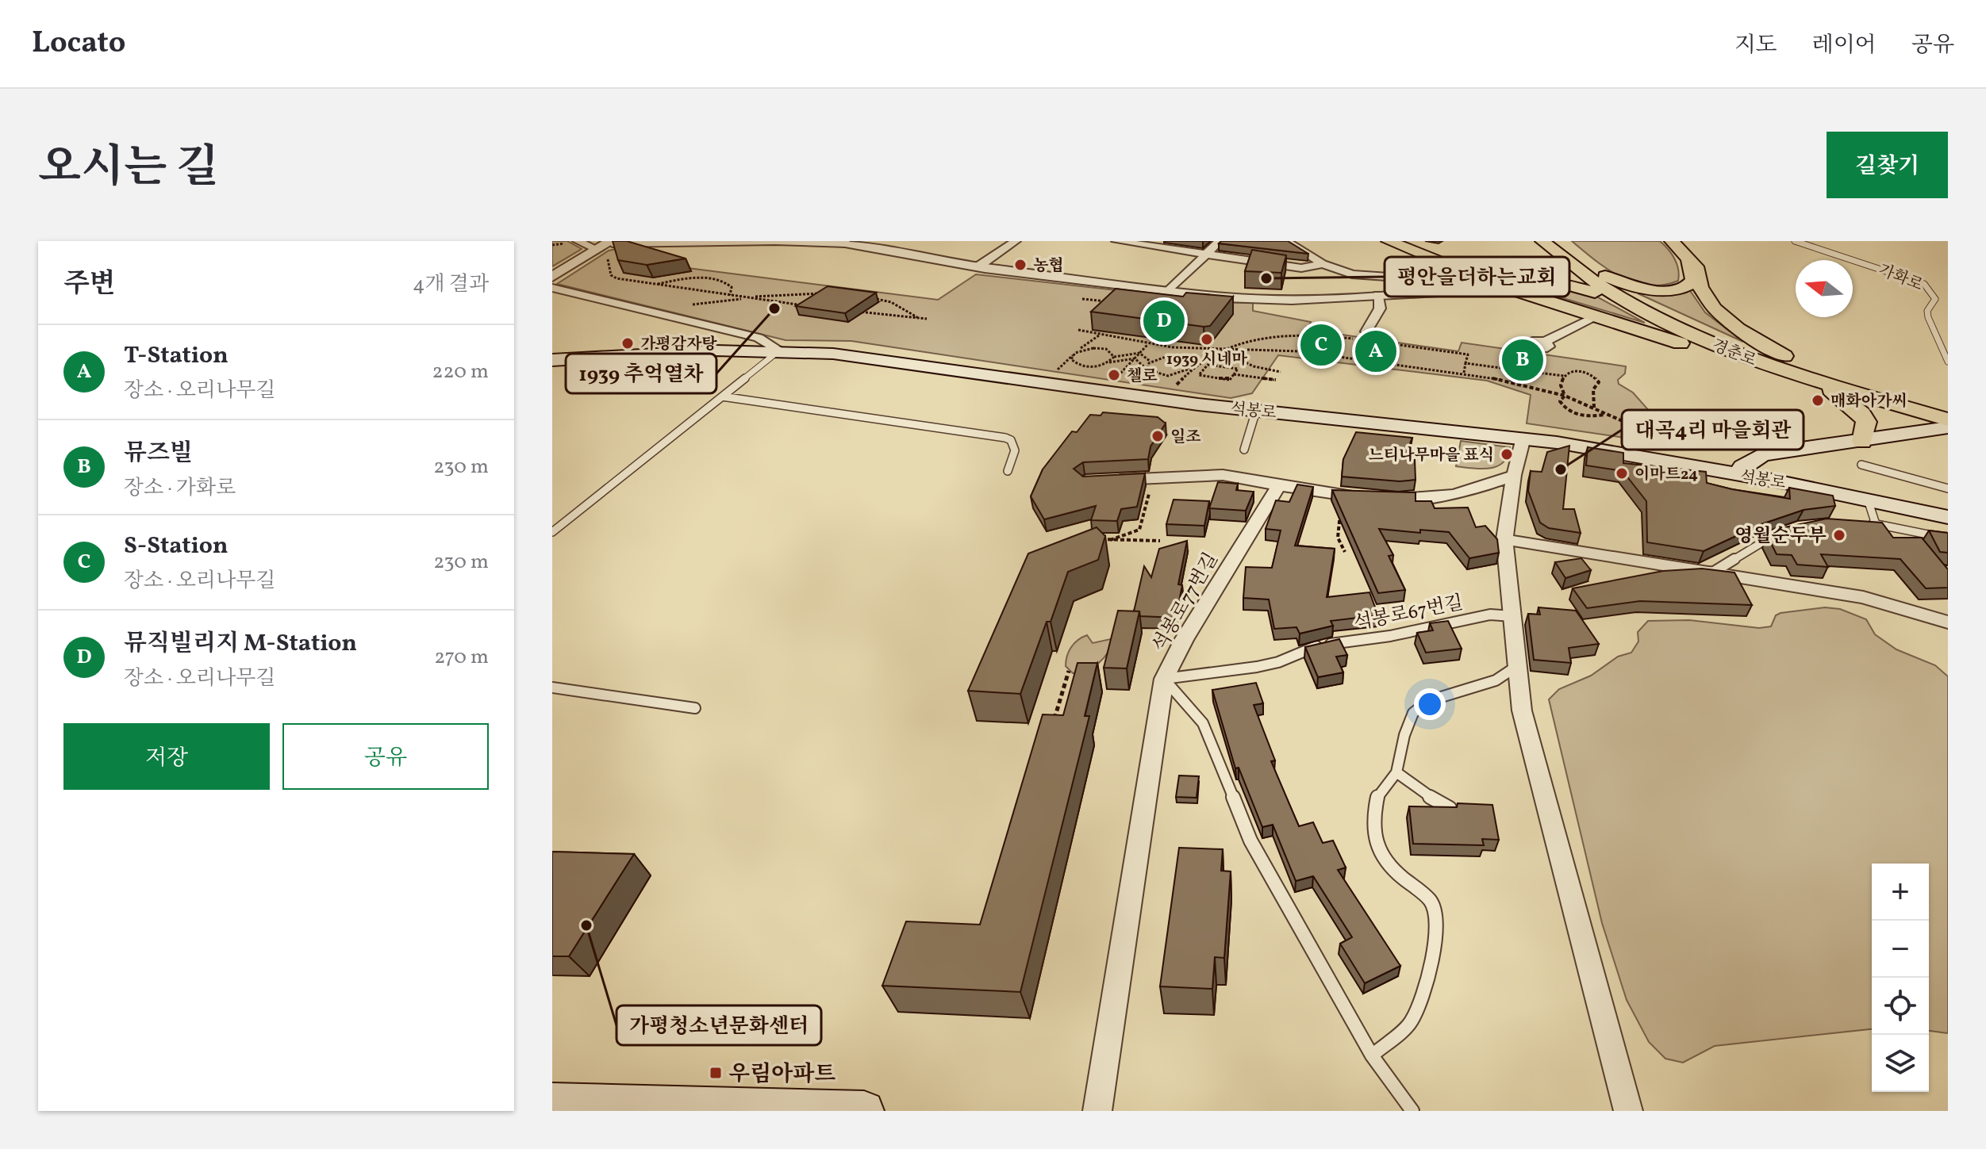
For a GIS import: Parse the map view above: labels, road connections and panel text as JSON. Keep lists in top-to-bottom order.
{
  "streets": {
    "main road": ["경춘로", "석봉로"],
    "street": ["석봉로77번길"],
    "lane": ["가화로", "석봉로67번길"]
  },
  "crossings": [
    ["석봉로77번길", "석봉로67번길"]
  ],
  "places": {
    "other": [
      "농협",
      "평안을더하는교회",
      "1939 추억열차",
      "1939 시네마",
      "가평감자탕",
      "첼로",
      "매화아가씨",
      "일조",
      "느티나무마을 표식",
      "대곡4리 마을회관",
      "이마트24",
      "영월순두부",
      "가평청소년문화센터"
    ],
    "transit": ["우림아파트"]
  },
  "north": "left",
  "page": {
    "header": "Locato",
    "nav": ["지도", "레이어", "공유"],
    "title": "오시는 길",
    "buttons": [
      "길찾기",
      ["저장", "공유"]
    ],
    "heading": ["주변", "4개 결과"],
    "pins": [
      "D",
      "C",
      "A",
      "B"
    ],
    "list": [
      {
        "mark": "A",
        "name": "T-Station",
        "note": "장소 · 오리나무길",
        "value": "220 m"
      },
      {
        "mark": "B",
        "name": "뮤즈빌",
        "note": "장소 · 가화로",
        "value": "230 m"
      },
      {
        "mark": "C",
        "name": "S-Station",
        "note": "장소 · 오리나무길",
        "value": "230 m"
      },
      {
        "mark": "D",
        "name": "뮤직빌리지 M-Station",
        "note": "장소 · 오리나무길",
        "value": "270 m"
      }
    ],
    "map_buttons": ["+", "−"]
  }
}
